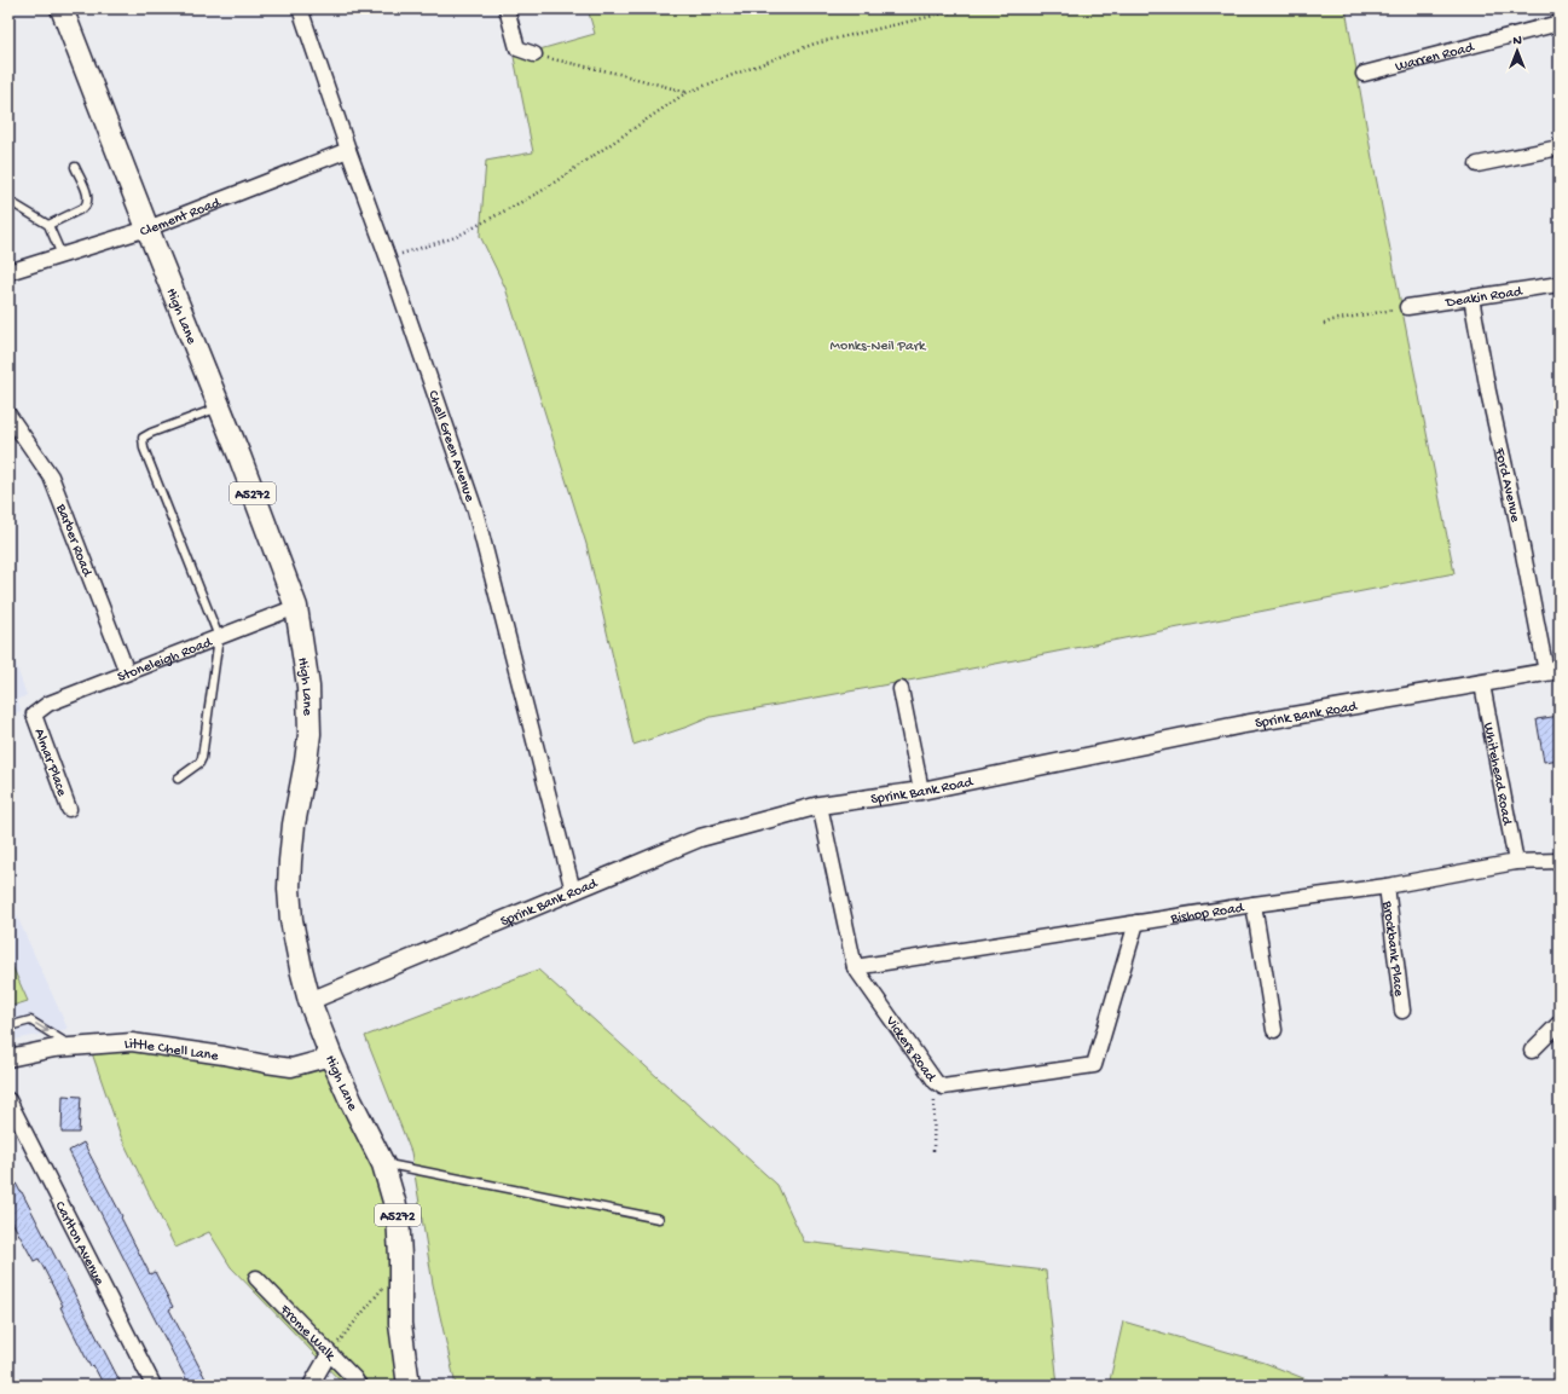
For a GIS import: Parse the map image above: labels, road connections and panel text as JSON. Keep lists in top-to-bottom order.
{
  "streets": {
    "main road": ["High Lane", "A5272"],
    "street": [
      "Warren Road",
      "Clement Road",
      "Deakin Road",
      "Chell Green Avenue",
      "Ford Avenue",
      "Barber Road",
      "Stoneleigh Road",
      "Sprink Bank Road",
      "Almar Place",
      "Whitehead Road",
      "Bishop Road",
      "Brockbank Place",
      "Vickers Road",
      "Little Chell Lane",
      "Carlton Avenue",
      "Frome Walk"
    ]
  },
  "crossings": [
    ["Clement Road", "High Lane"],
    ["Clement Road", "Chell Green Avenue"],
    ["Deakin Road", "Ford Avenue"],
    ["High Lane", "Stoneleigh Road"],
    ["High Lane", "Sprink Bank Road"],
    ["High Lane", "Little Chell Lane"],
    ["Chell Green Avenue", "Sprink Bank Road"],
    ["Ford Avenue", "Sprink Bank Road"],
    ["Barber Road", "Stoneleigh Road"],
    ["Stoneleigh Road", "Almar Place"],
    ["Sprink Bank Road", "Whitehead Road"],
    ["Sprink Bank Road", "Vickers Road"],
    ["Whitehead Road", "Bishop Road"],
    ["Bishop Road", "Brockbank Place"],
    ["Bishop Road", "Vickers Road"]
  ],
  "parks": ["Monks-Neil Park"],
  "north": "top"
}
